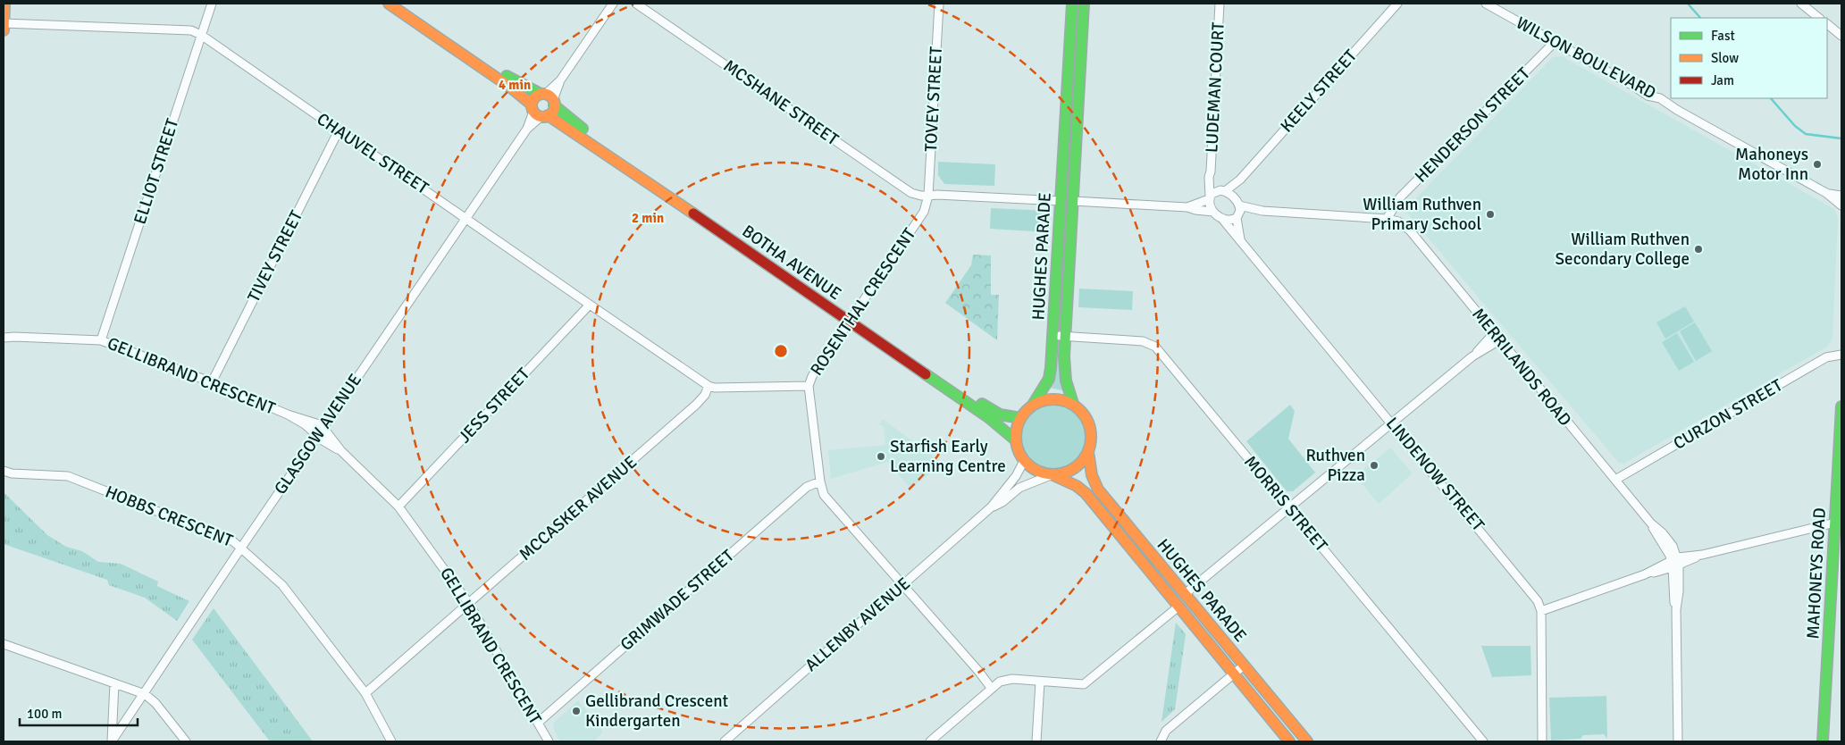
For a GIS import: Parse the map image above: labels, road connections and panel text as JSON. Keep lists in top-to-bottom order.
{
  "streets": {
    "street": [
      "WILSON BOULEVARD",
      "LUDEMAN COURT",
      "KEELY STREET",
      "TOVEY STREET",
      "MCSHANE STREET",
      "HENDERSON STREET",
      "CHAUVEL STREET",
      "ELLIOT STREET",
      "TIVEY STREET",
      "HUGHES PARADE",
      "BOTHA AVENUE",
      "ROSENTHAL CRESCENT",
      "MERRILANDS ROAD",
      "GELLIBRAND CRESCENT",
      "JESS STREET",
      "CURZON STREET",
      "GLASGOW AVENUE",
      "LINDENOW STREET",
      "MORRIS STREET",
      "MCCASKER AVENUE",
      "HOBBS CRESCENT",
      "MAHONEYS ROAD",
      "GRIMWADE STREET",
      "ALLENBY AVENUE"
    ]
  },
  "crossings": [
    ["WILSON BOULEVARD", "HENDERSON STREET"],
    ["LUDEMAN COURT", "KEELY STREET"],
    ["LUDEMAN COURT", "LINDENOW STREET"],
    ["KEELY STREET", "LINDENOW STREET"],
    ["TOVEY STREET", "MCSHANE STREET"],
    ["TOVEY STREET", "ROSENTHAL CRESCENT"],
    ["MCSHANE STREET", "ROSENTHAL CRESCENT"],
    ["HENDERSON STREET", "MERRILANDS ROAD"],
    ["CHAUVEL STREET", "ELLIOT STREET"],
    ["CHAUVEL STREET", "TIVEY STREET"],
    ["CHAUVEL STREET", "JESS STREET"],
    ["CHAUVEL STREET", "GLASGOW AVENUE"],
    ["CHAUVEL STREET", "MCCASKER AVENUE"],
    ["ELLIOT STREET", "GELLIBRAND CRESCENT"],
    ["TIVEY STREET", "GELLIBRAND CRESCENT"],
    ["HUGHES PARADE", "BOTHA AVENUE"],
    ["HUGHES PARADE", "MORRIS STREET"],
    ["HUGHES PARADE", "ALLENBY AVENUE"],
    ["BOTHA AVENUE", "ROSENTHAL CRESCENT"],
    ["BOTHA AVENUE", "GLASGOW AVENUE"],
    ["BOTHA AVENUE", "ALLENBY AVENUE"],
    ["ROSENTHAL CRESCENT", "GRIMWADE STREET"],
    ["ROSENTHAL CRESCENT", "ALLENBY AVENUE"],
    ["MERRILANDS ROAD", "CURZON STREET"],
    ["GELLIBRAND CRESCENT", "JESS STREET"],
    ["GELLIBRAND CRESCENT", "GLASGOW AVENUE"],
    ["GELLIBRAND CRESCENT", "MCCASKER AVENUE"],
    ["GELLIBRAND CRESCENT", "GRIMWADE STREET"],
    ["GLASGOW AVENUE", "HOBBS CRESCENT"],
    ["MCCASKER AVENUE", "HOBBS CRESCENT"]
  ],
  "places": [
    "Mahoneys Motor Inn",
    "William Ruthven Primary School",
    "William Ruthven Secondary College",
    "Starfish Early Learning Centre",
    "Ruthven Pizza",
    "Gellibrand Crescent Kindergarten"
  ],
  "legend": ["Fast", "Slow", "Jam"],
  "scale_bar": "100 m",
  "rings": ["4 min", "2 min"]
}
